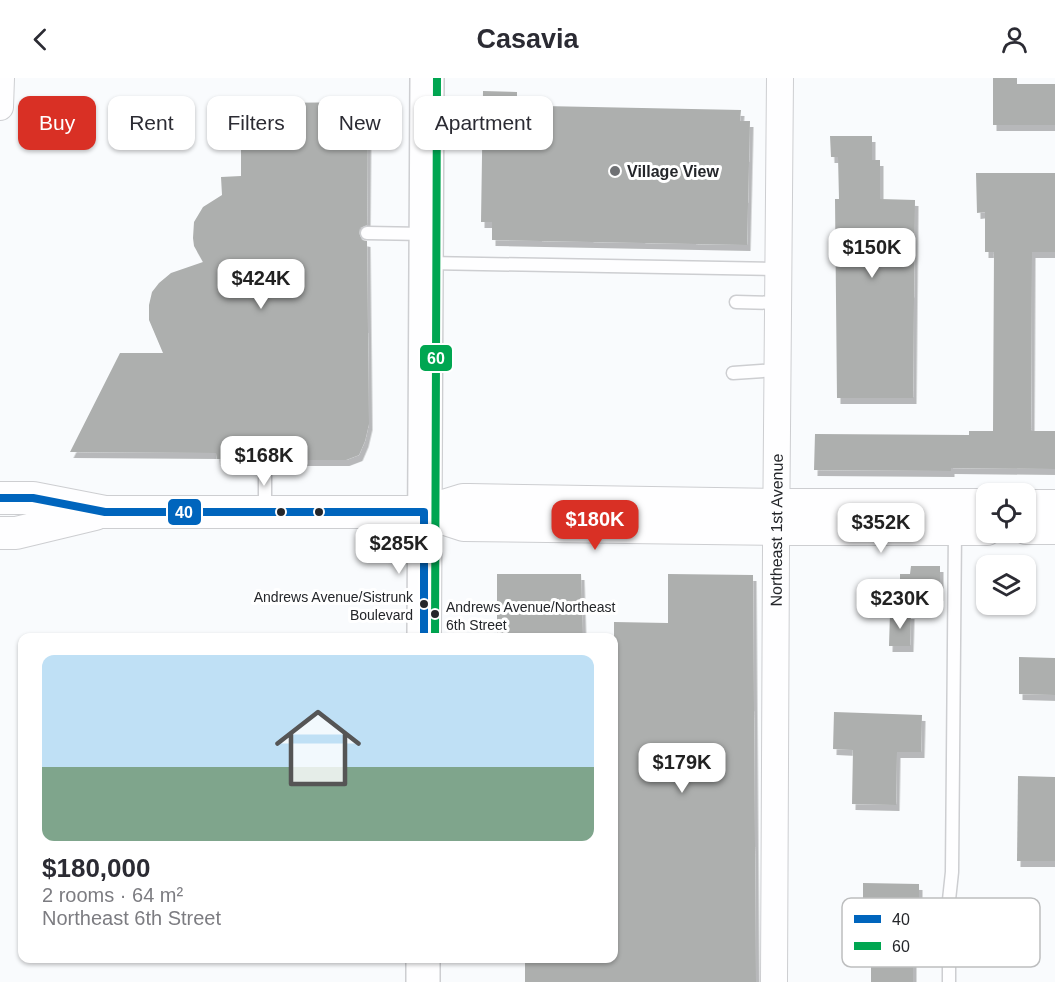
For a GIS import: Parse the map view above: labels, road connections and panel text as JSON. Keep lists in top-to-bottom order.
{
  "streets": {
    "street": ["Northeast 1st Avenue"]
  },
  "places": ["Village View", "Andrews Avenue/Sistrunk Boulevard", "Andrews Avenue/Northeast 6th Street"],
  "lines": ["transit line 60", "transit line 40"],
  "legend": ["40", "60"],
  "page": {
    "header": "Casavia",
    "chip": [
      "Buy",
      "Rent",
      "Filters",
      "New",
      "Apartment"
    ],
    "price": [
      "$150K",
      "$424K",
      "$168K",
      "$180K",
      "$352K",
      "$285K",
      "$230K",
      "$179K"
    ],
    "list": [
      {
        "name": "$180,000",
        "note": "2 rooms · 64 m² · Northeast 6th Street"
      }
    ]
  }
}
